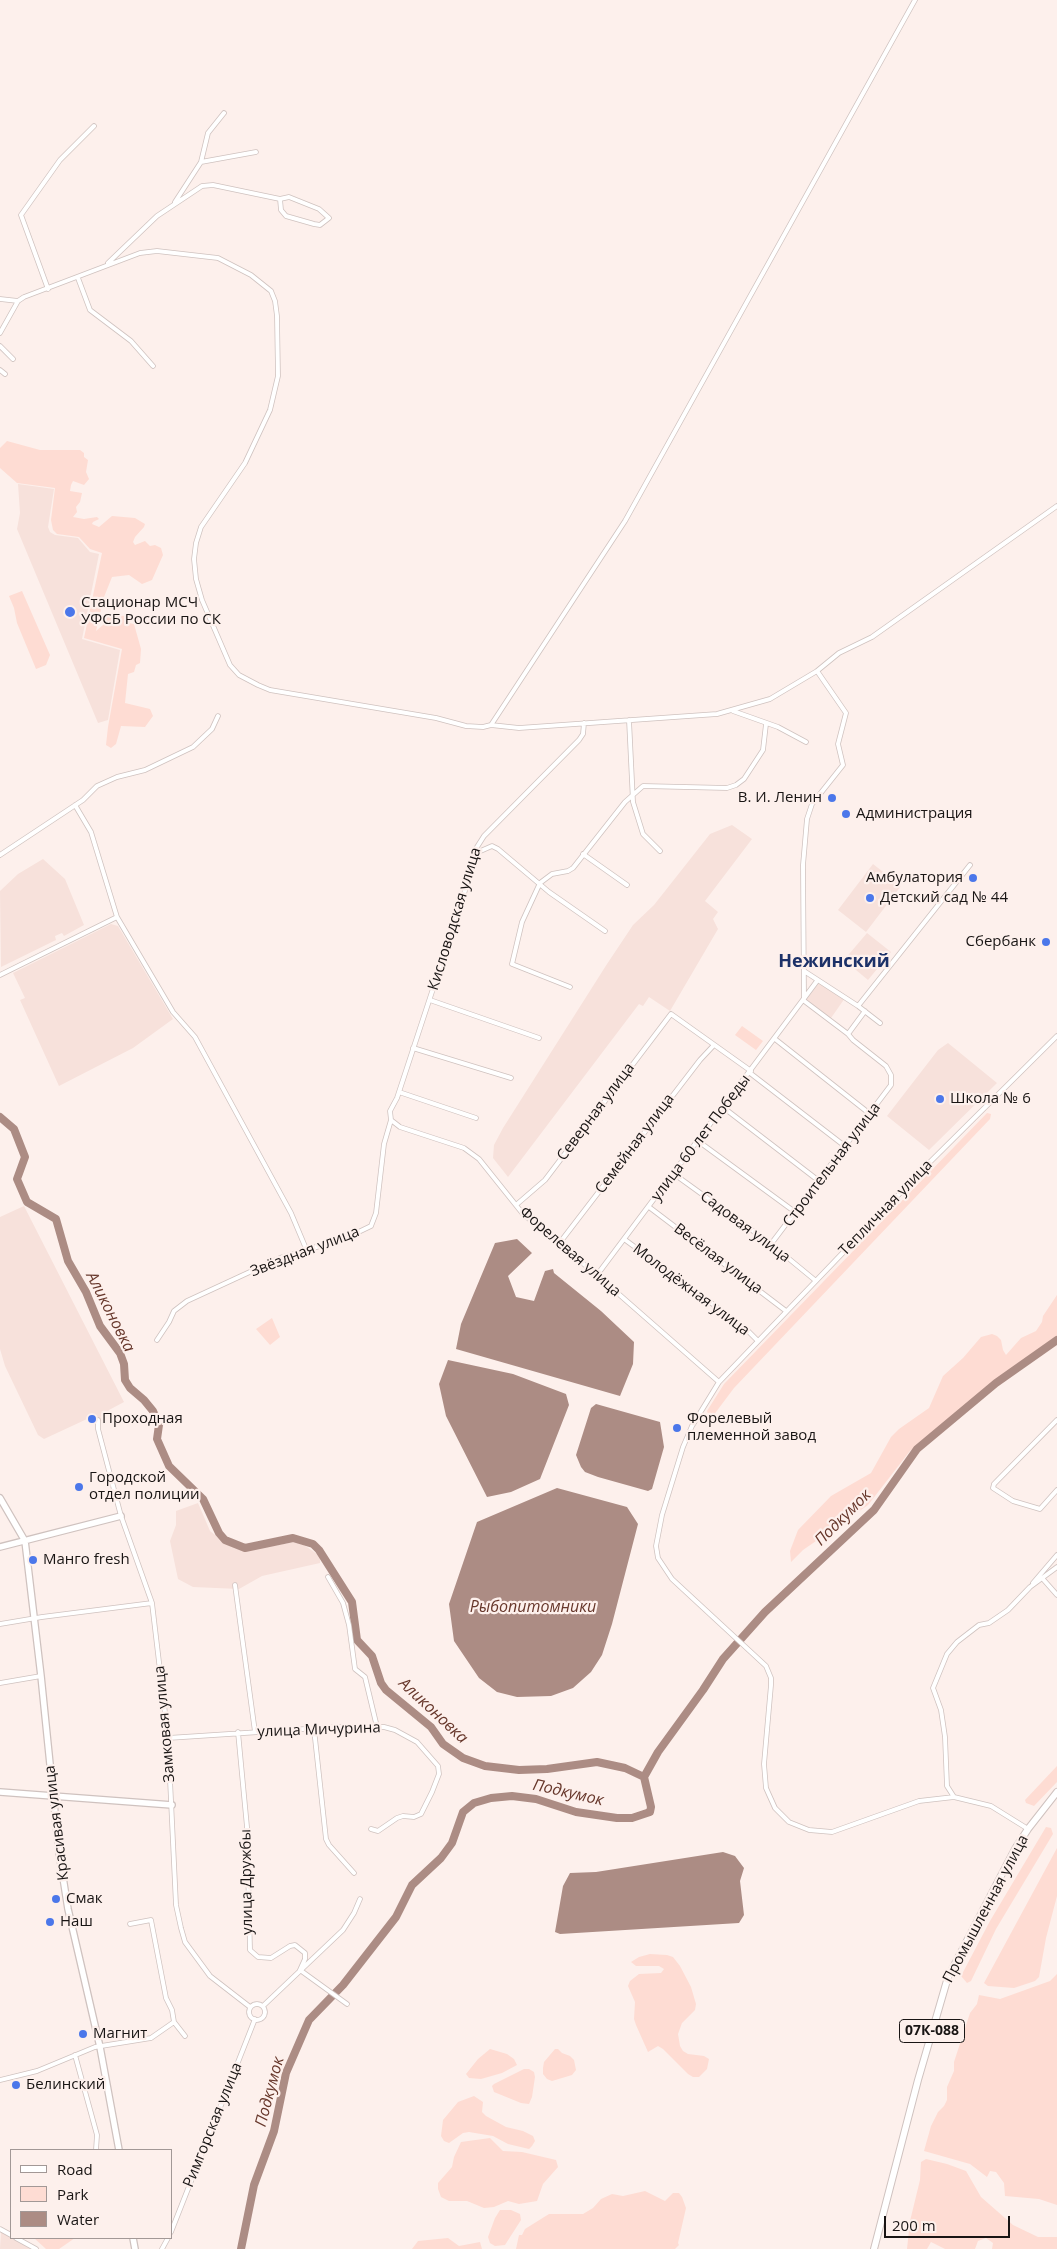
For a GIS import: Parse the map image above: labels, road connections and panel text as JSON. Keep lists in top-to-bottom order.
{
  "streets": {
    "main road": ["Красивая улица", "Промышленная улица", "07К-088"],
    "street": [
      "Кисловодская улица",
      "Северная улица",
      "улица 60 лет Победы",
      "Семейная улица",
      "Строительная улица",
      "Тепличная улица",
      "Садовая улица",
      "Звёздная улица",
      "Форелевая улица",
      "Весёлая улица",
      "Молодёжная улица",
      "Замковая улица",
      "улица Мичурина",
      "улица Дружбы",
      "Римгорская улица"
    ]
  },
  "crossings": [
    ["Кисловодская улица", "Звёздная улица"],
    ["Кисловодская улица", "Форелевая улица"],
    ["Северная улица", "Семейная улица"],
    ["Северная улица", "Форелевая улица"],
    ["улица 60 лет Победы", "Садовая улица"],
    ["улица 60 лет Победы", "Форелевая улица"],
    ["улица 60 лет Победы", "Весёлая улица"],
    ["улица 60 лет Победы", "Молодёжная улица"],
    ["Семейная улица", "Форелевая улица"],
    ["Строительная улица", "Садовая улица"],
    ["Тепличная улица", "Садовая улица"],
    ["Тепличная улица", "Форелевая улица"],
    ["Тепличная улица", "Весёлая улица"],
    ["Тепличная улица", "Молодёжная улица"],
    ["Звёздная улица", "Форелевая улица"],
    ["Замковая улица", "улица Мичурина"],
    ["Замковая улица", "Римгорская улица"],
    ["улица Мичурина", "улица Дружбы"],
    ["Промышленная улица", "07К-088"]
  ],
  "districts": ["Нежинский"],
  "water": ["Аликоновка", "Подкумок", "Рыбопитомники"],
  "places": [
    "Стационар МСЧ УФСБ России по СК",
    "В. И. Ленин",
    "Администрация",
    "Амбулатория",
    "Детский сад № 44",
    "Сбербанк",
    "Школа № 6",
    "Проходная",
    "Форелевый племенной завод",
    "Городской отдел полиции",
    "Манго fresh",
    "Смак",
    "Наш",
    "Магнит",
    "Белинский"
  ],
  "legend": ["Road", "Park", "Water"],
  "scale_bar": "200 m"
}
